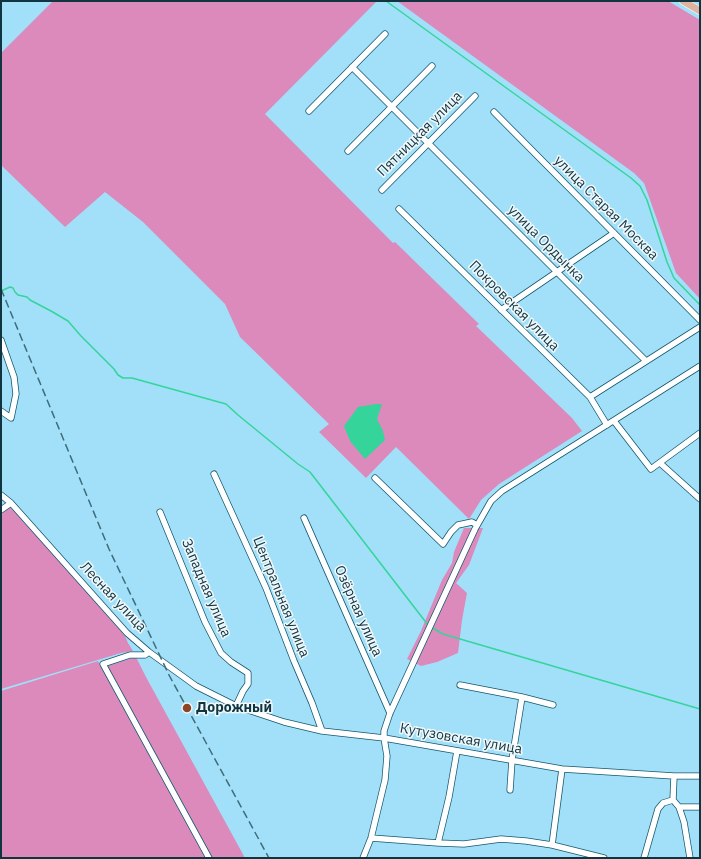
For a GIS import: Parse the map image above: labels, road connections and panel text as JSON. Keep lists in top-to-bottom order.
{
  "streets": {
    "street": [
      "Пятницкая улица",
      "улица Старая Москва",
      "улица Ордынка",
      "Покровская улица",
      "Западная улица",
      "Лесная улица",
      "Центральная улица",
      "Озёрная улица",
      "Кутузовская улица"
    ]
  },
  "crossings": [
    ["Пятницкая улица", "улица Ордынка"],
    ["Западная улица", "Кутузовская улица"],
    ["Лесная улица", "Кутузовская улица"],
    ["Центральная улица", "Кутузовская улица"]
  ],
  "places": ["Дорожный"]
}
